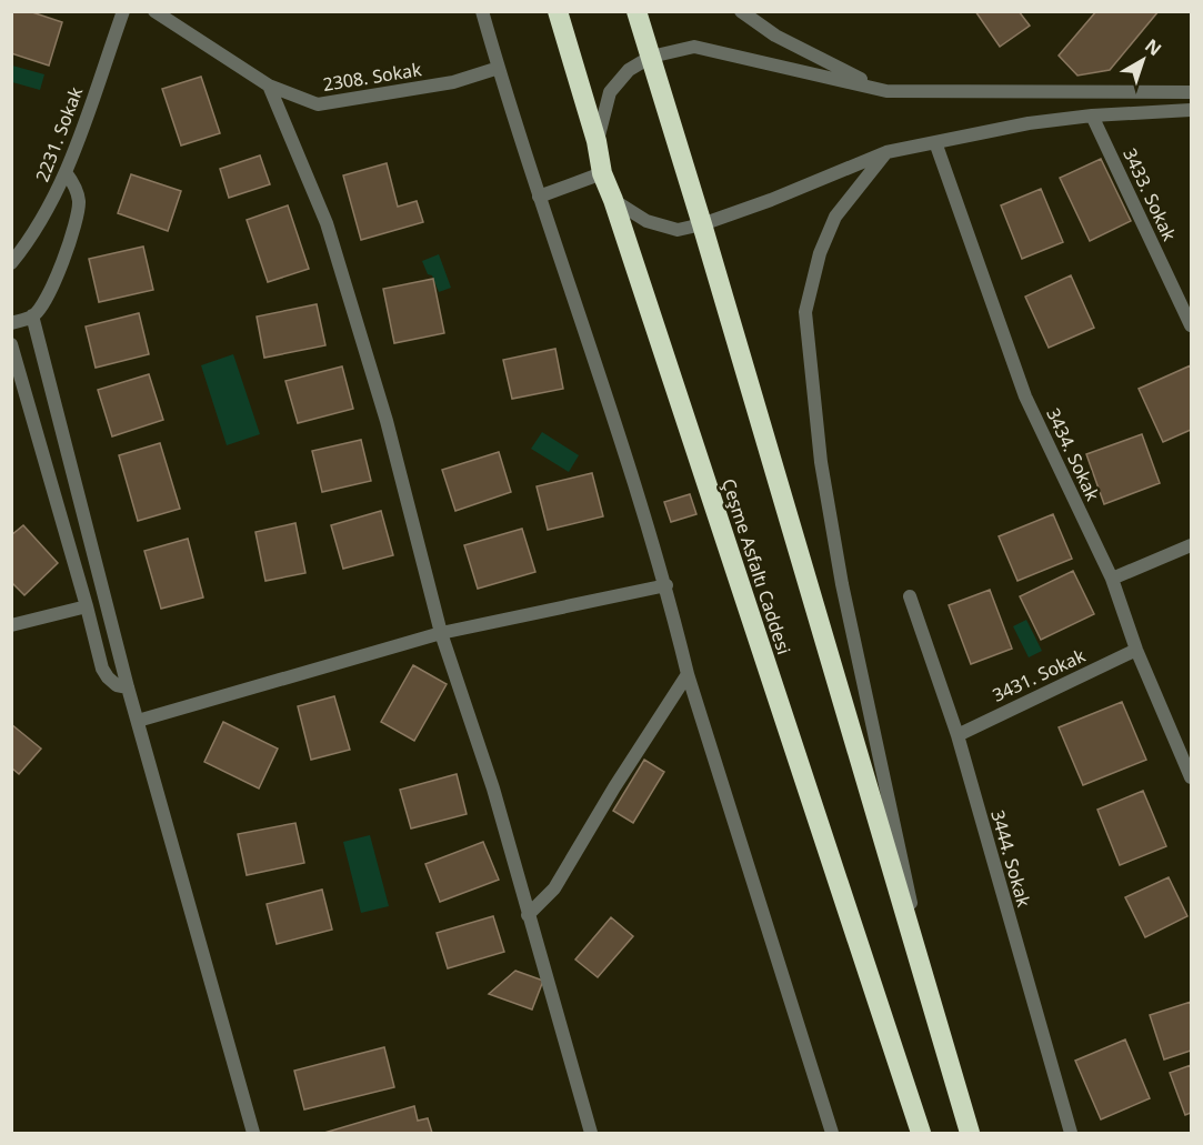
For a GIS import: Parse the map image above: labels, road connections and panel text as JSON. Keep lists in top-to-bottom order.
{
  "streets": {
    "highway": ["Çeşme Asfaltı Caddesi"],
    "street": [
      "2308. Sokak",
      "2231. Sokak",
      "3433. Sokak",
      "3434. Sokak",
      "3431. Sokak",
      "3444. Sokak"
    ]
  },
  "crossings": [
    ["3434. Sokak", "3431. Sokak"],
    ["3431. Sokak", "3444. Sokak"]
  ],
  "north": "top right"
}
